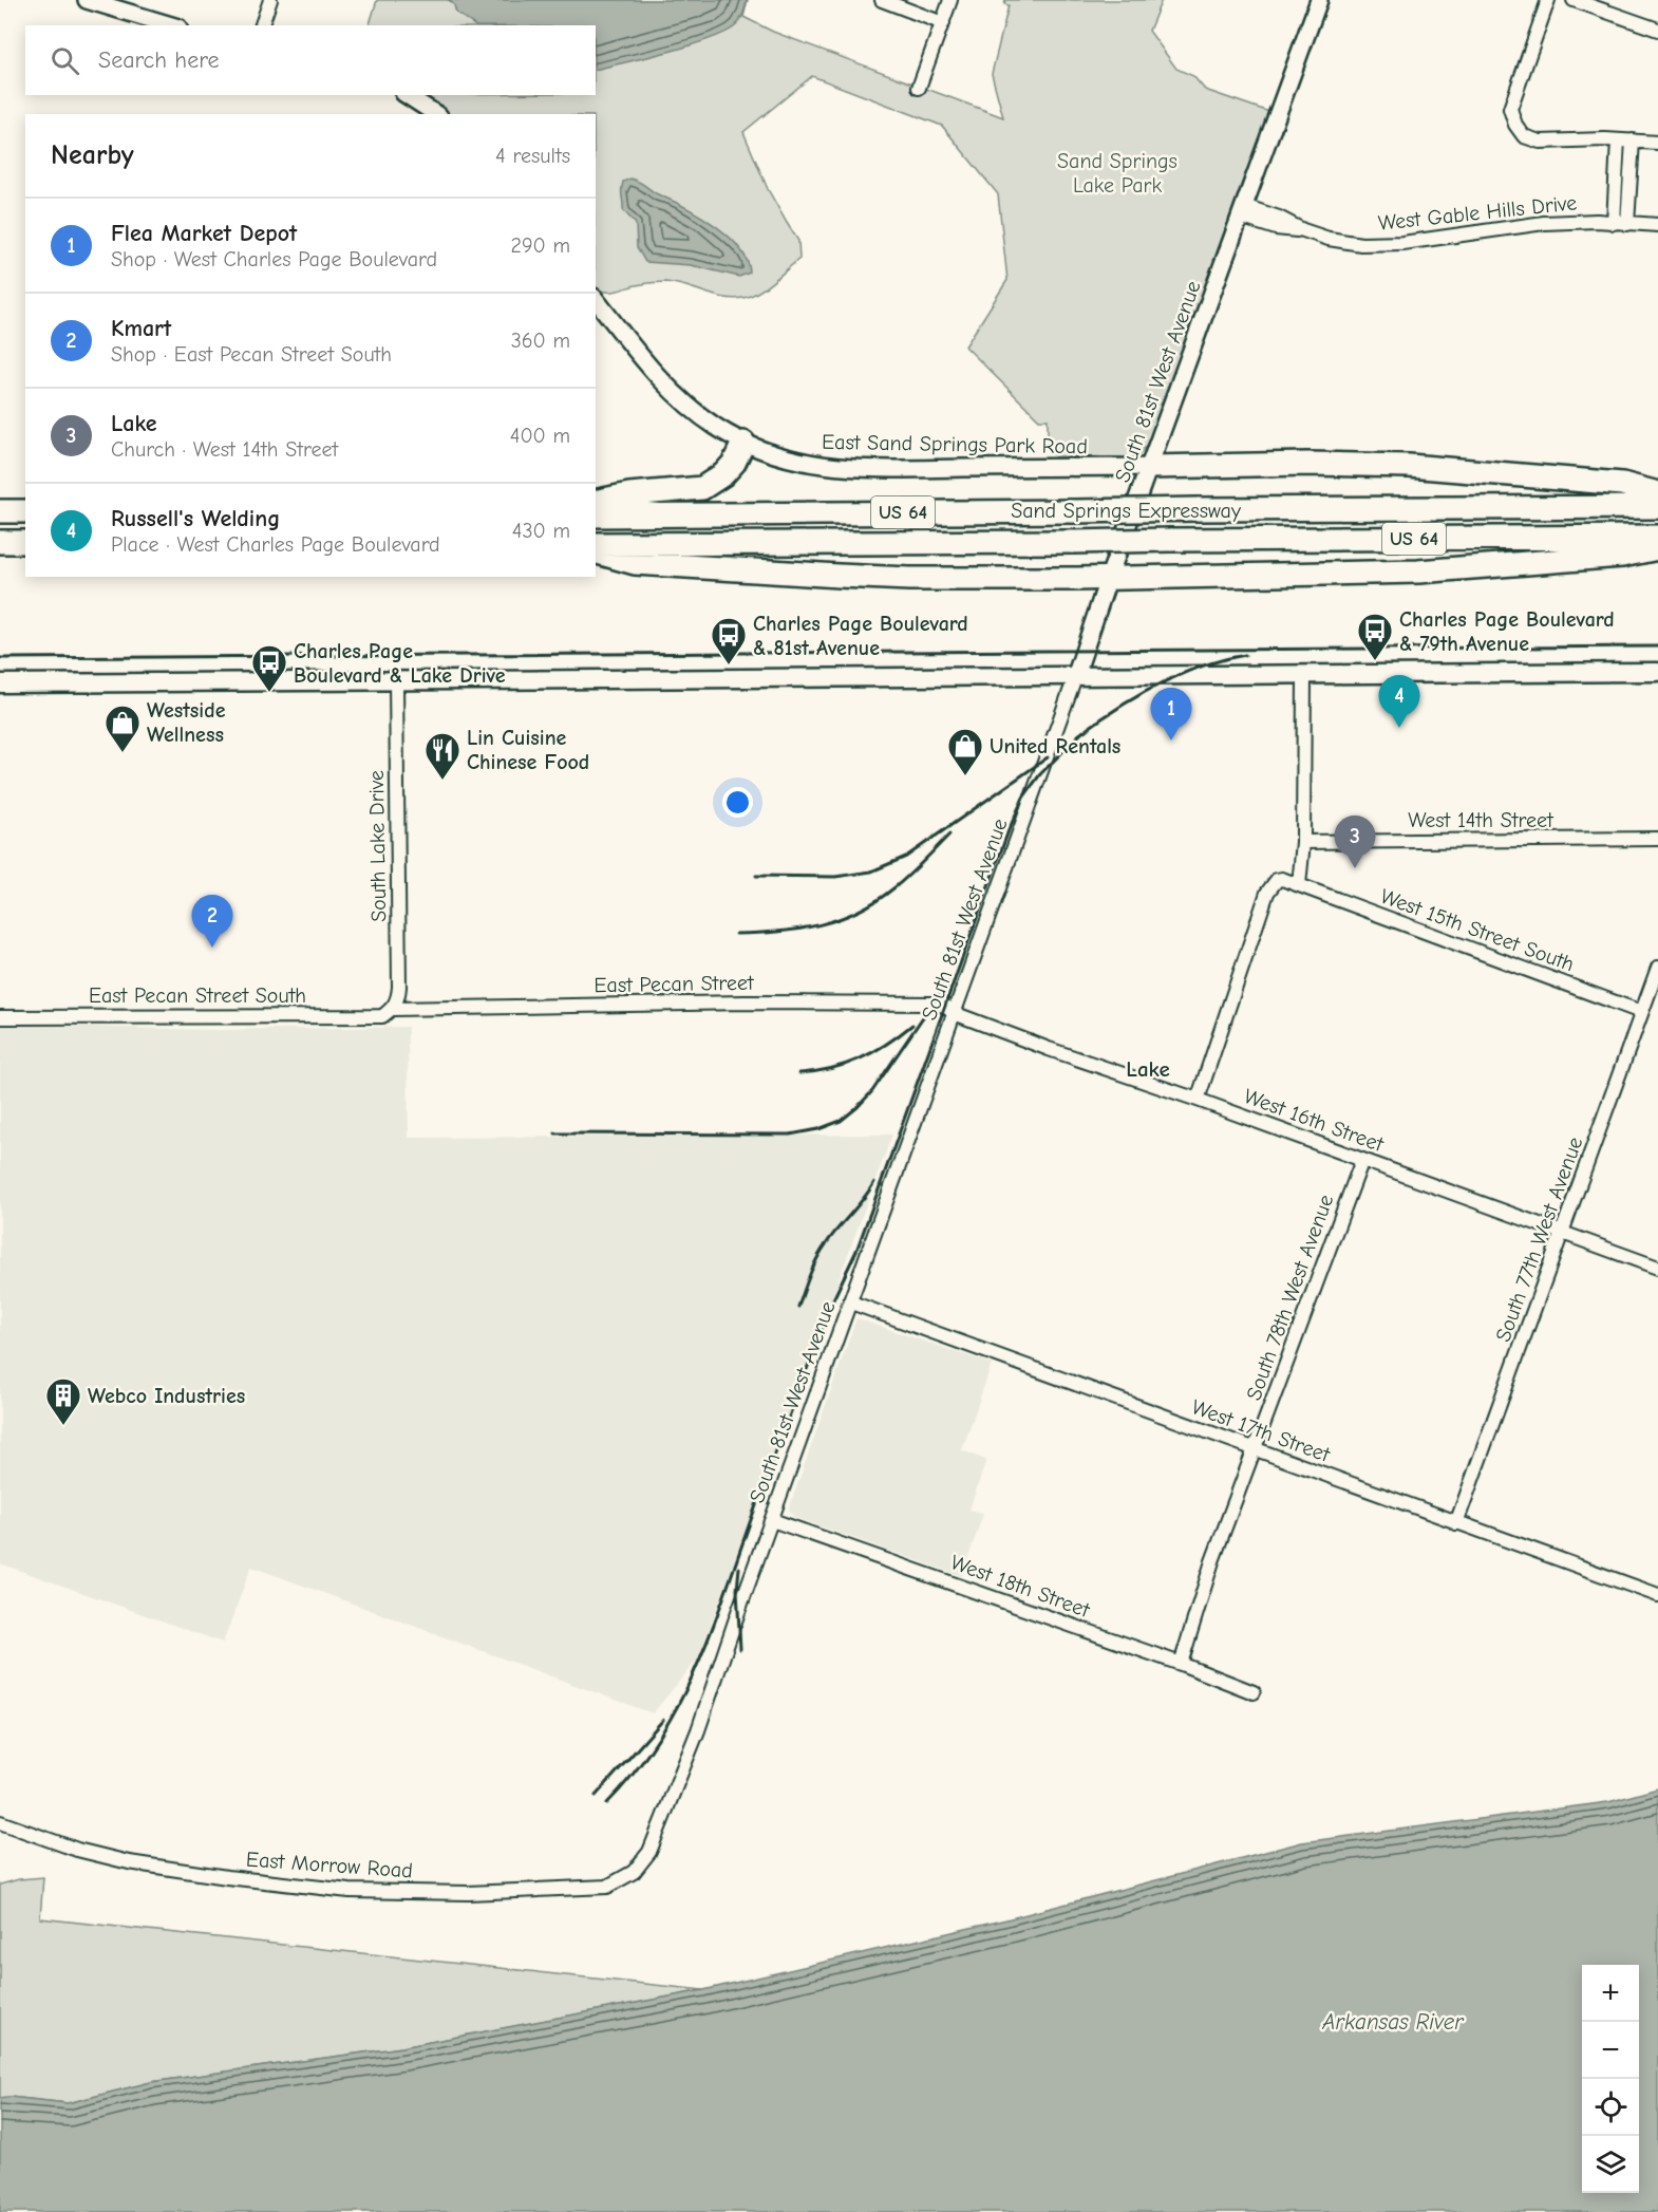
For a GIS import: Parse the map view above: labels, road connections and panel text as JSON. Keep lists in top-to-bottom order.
{
  "streets": {
    "highway": ["Sand Springs Expressway", "US 64"],
    "street": [
      "West Gable Hills Drive",
      "South 81st West Avenue",
      "East Sand Springs Park Road",
      "West 14th Street",
      "South Lake Drive",
      "West 15th Street South",
      "East Pecan Street",
      "East Pecan Street South",
      "West 16th Street",
      "South 77th West Avenue",
      "South 78th West Avenue",
      "West 17th Street",
      "West 18th Street",
      "East Morrow Road"
    ]
  },
  "crossings": [
    ["West Gable Hills Drive", "South 81st West Avenue"],
    ["South 81st West Avenue", "East Sand Springs Park Road"],
    ["South 81st West Avenue", "East Pecan Street"],
    ["South 81st West Avenue", "West 16th Street"],
    ["South 81st West Avenue", "West 17th Street"],
    ["South 81st West Avenue", "West 18th Street"],
    ["South 81st West Avenue", "East Morrow Road"],
    ["South Lake Drive", "East Pecan Street"],
    ["South Lake Drive", "East Pecan Street South"],
    ["West 15th Street South", "South 77th West Avenue"],
    ["East Pecan Street", "East Pecan Street South"],
    ["East Pecan Street", "West 16th Street"],
    ["West 16th Street", "South 77th West Avenue"],
    ["West 16th Street", "South 78th West Avenue"],
    ["South 77th West Avenue", "West 17th Street"],
    ["South 78th West Avenue", "West 17th Street"],
    ["South 78th West Avenue", "West 18th Street"]
  ],
  "districts": ["Lake"],
  "water": ["Arkansas River"],
  "parks": ["Sand Springs Lake Park"],
  "places": {
    "bus stop": ["Charles Page Boulevard & 79th Avenue", "Charles Page Boulevard & 81st Avenue", "Charles Page Boulevard & Lake Drive"],
    "shop": ["Westside Wellness", "United Rentals"],
    "restaurant": ["Lin Cuisine Chinese Food"],
    "building": ["Webco Industries"]
  },
  "page": {
    "search": "Search here",
    "heading": ["Nearby", "4 results"],
    "list": [
      {
        "mark": "1",
        "name": "Flea Market Depot",
        "note": "Shop · West Charles Page Boulevard",
        "value": "290 m"
      },
      {
        "mark": "2",
        "name": "Kmart",
        "note": "Shop · East Pecan Street South",
        "value": "360 m"
      },
      {
        "mark": "3",
        "name": "Lake",
        "note": "Church · West 14th Street",
        "value": "400 m"
      },
      {
        "mark": "4",
        "name": "Russell's Welding",
        "note": "Place · West Charles Page Boulevard",
        "value": "430 m"
      }
    ],
    "pins": [
      "4",
      "1",
      "3",
      "2"
    ],
    "map_buttons": ["+", "−"]
  }
}
